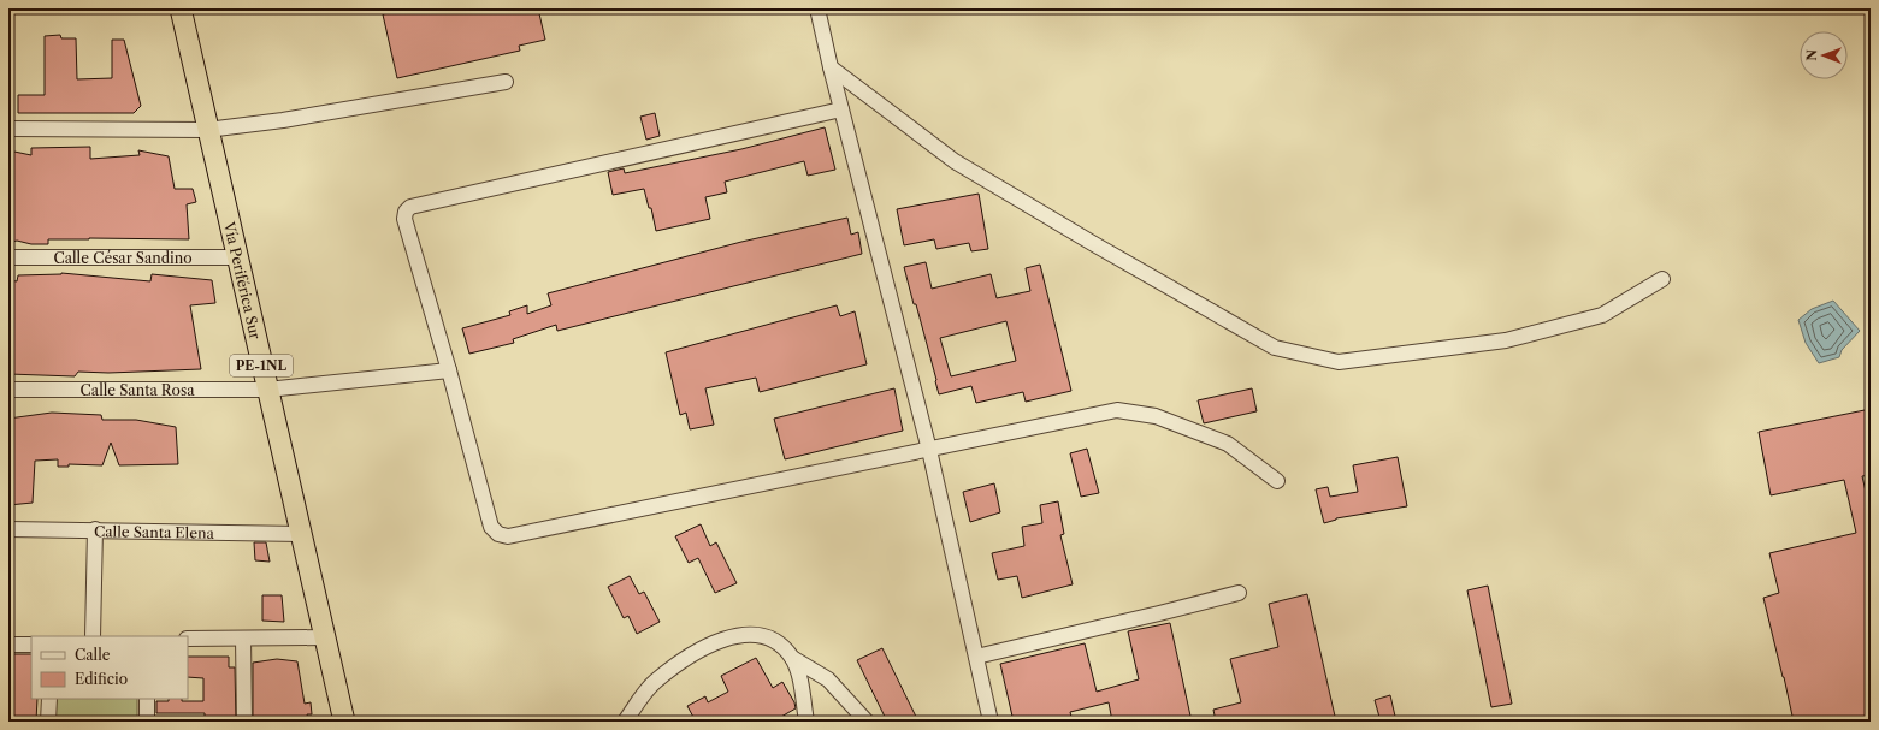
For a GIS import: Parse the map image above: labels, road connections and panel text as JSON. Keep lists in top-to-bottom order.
{
  "streets": {
    "highway": ["Vía Periférica Sur", "PE-1NL"],
    "street": ["Calle César Sandino", "Calle Santa Rosa", "Calle Santa Elena"]
  },
  "crossings": [
    ["Calle César Sandino", "Vía Periférica Sur"],
    ["Vía Periférica Sur", "Calle Santa Rosa"],
    ["Vía Periférica Sur", "Calle Santa Elena"]
  ],
  "legend": ["Calle", "Edificio"],
  "north": "left"
}
